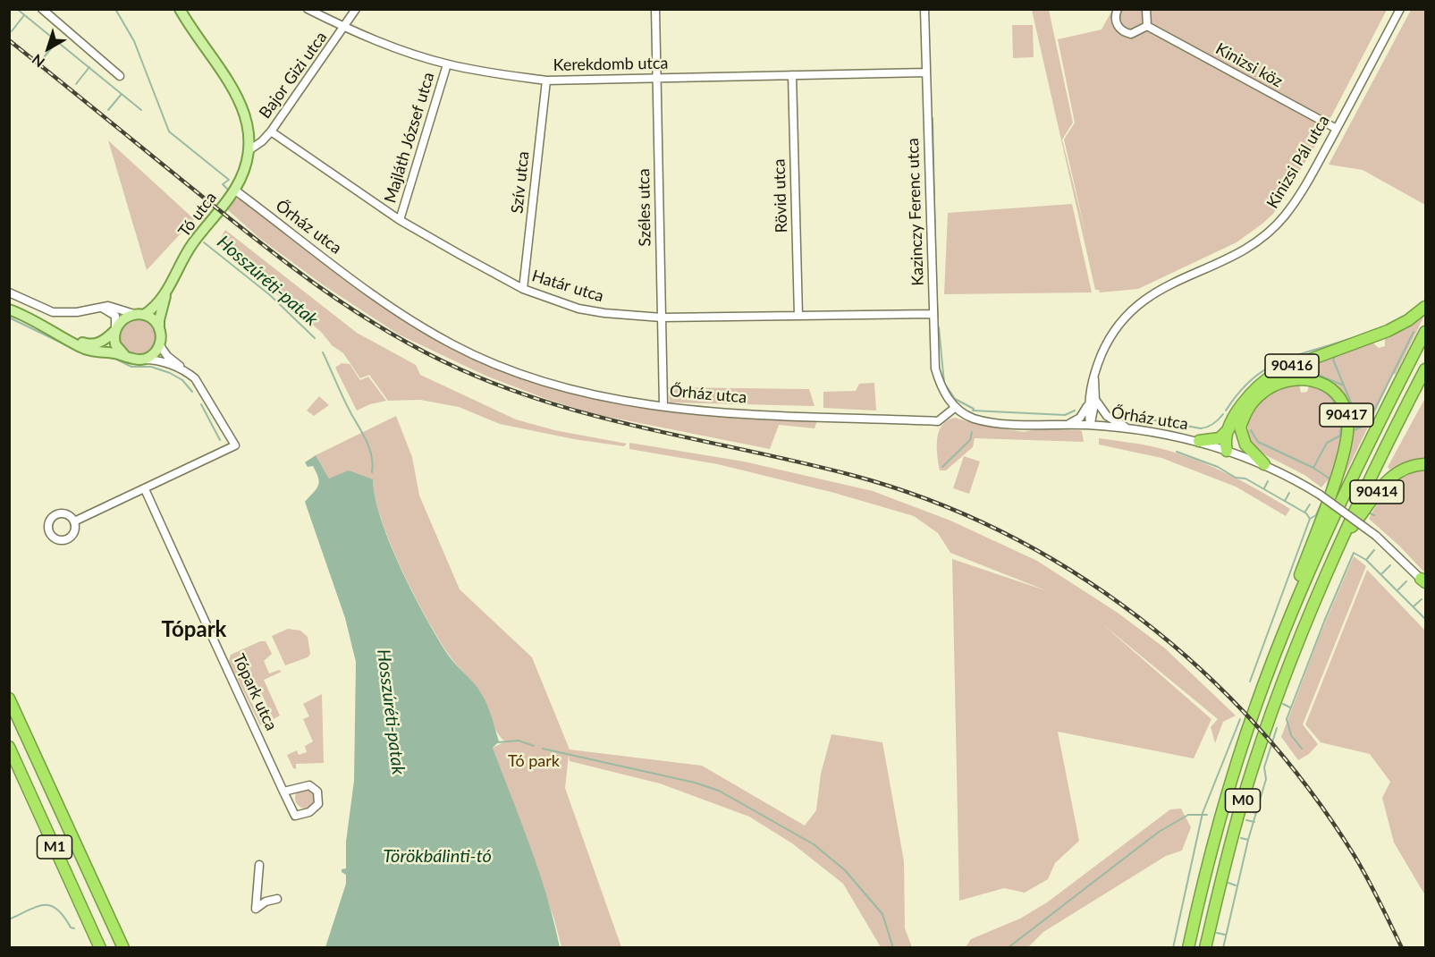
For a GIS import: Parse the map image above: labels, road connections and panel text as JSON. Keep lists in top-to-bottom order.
{
  "streets": {
    "highway": [
      "90416",
      "90417",
      "90414",
      "M0",
      "M1"
    ],
    "main road": ["Tó utca"],
    "street": [
      "Kerekdomb utca",
      "Kinizsi köz",
      "Bajor Gizi utca",
      "Majláth József utca",
      "Kinizsi Pál utca",
      "Szív utca",
      "Rövid utca",
      "Széles utca",
      "Kazinczy Ferenc utca",
      "Őrház utca",
      "Határ utca",
      "Tópark utca"
    ]
  },
  "crossings": [
    ["Kerekdomb utca", "Bajor Gizi utca"],
    ["Kerekdomb utca", "Majláth József utca"],
    ["Kerekdomb utca", "Szív utca"],
    ["Kerekdomb utca", "Rövid utca"],
    ["Kerekdomb utca", "Széles utca"],
    ["Kerekdomb utca", "Kazinczy Ferenc utca"],
    ["Kinizsi köz", "Kinizsi Pál utca"],
    ["Bajor Gizi utca", "Tó utca"],
    ["Bajor Gizi utca", "Határ utca"],
    ["Majláth József utca", "Határ utca"],
    ["Kinizsi Pál utca", "Őrház utca"],
    ["Szív utca", "Határ utca"],
    ["Rövid utca", "Határ utca"],
    ["Széles utca", "Őrház utca"],
    ["Széles utca", "Határ utca"],
    ["Kazinczy Ferenc utca", "Őrház utca"],
    ["Kazinczy Ferenc utca", "Határ utca"],
    ["Tó utca", "Őrház utca"],
    ["Őrház utca", "90416"],
    ["90416", "90417"],
    ["90417", "M0"],
    ["90414", "M0"]
  ],
  "districts": ["Tópark"],
  "water": ["Hosszúréti-patak", "Törökbálinti-tó"],
  "parks": ["Tó park"],
  "north": "bottom left"
}
